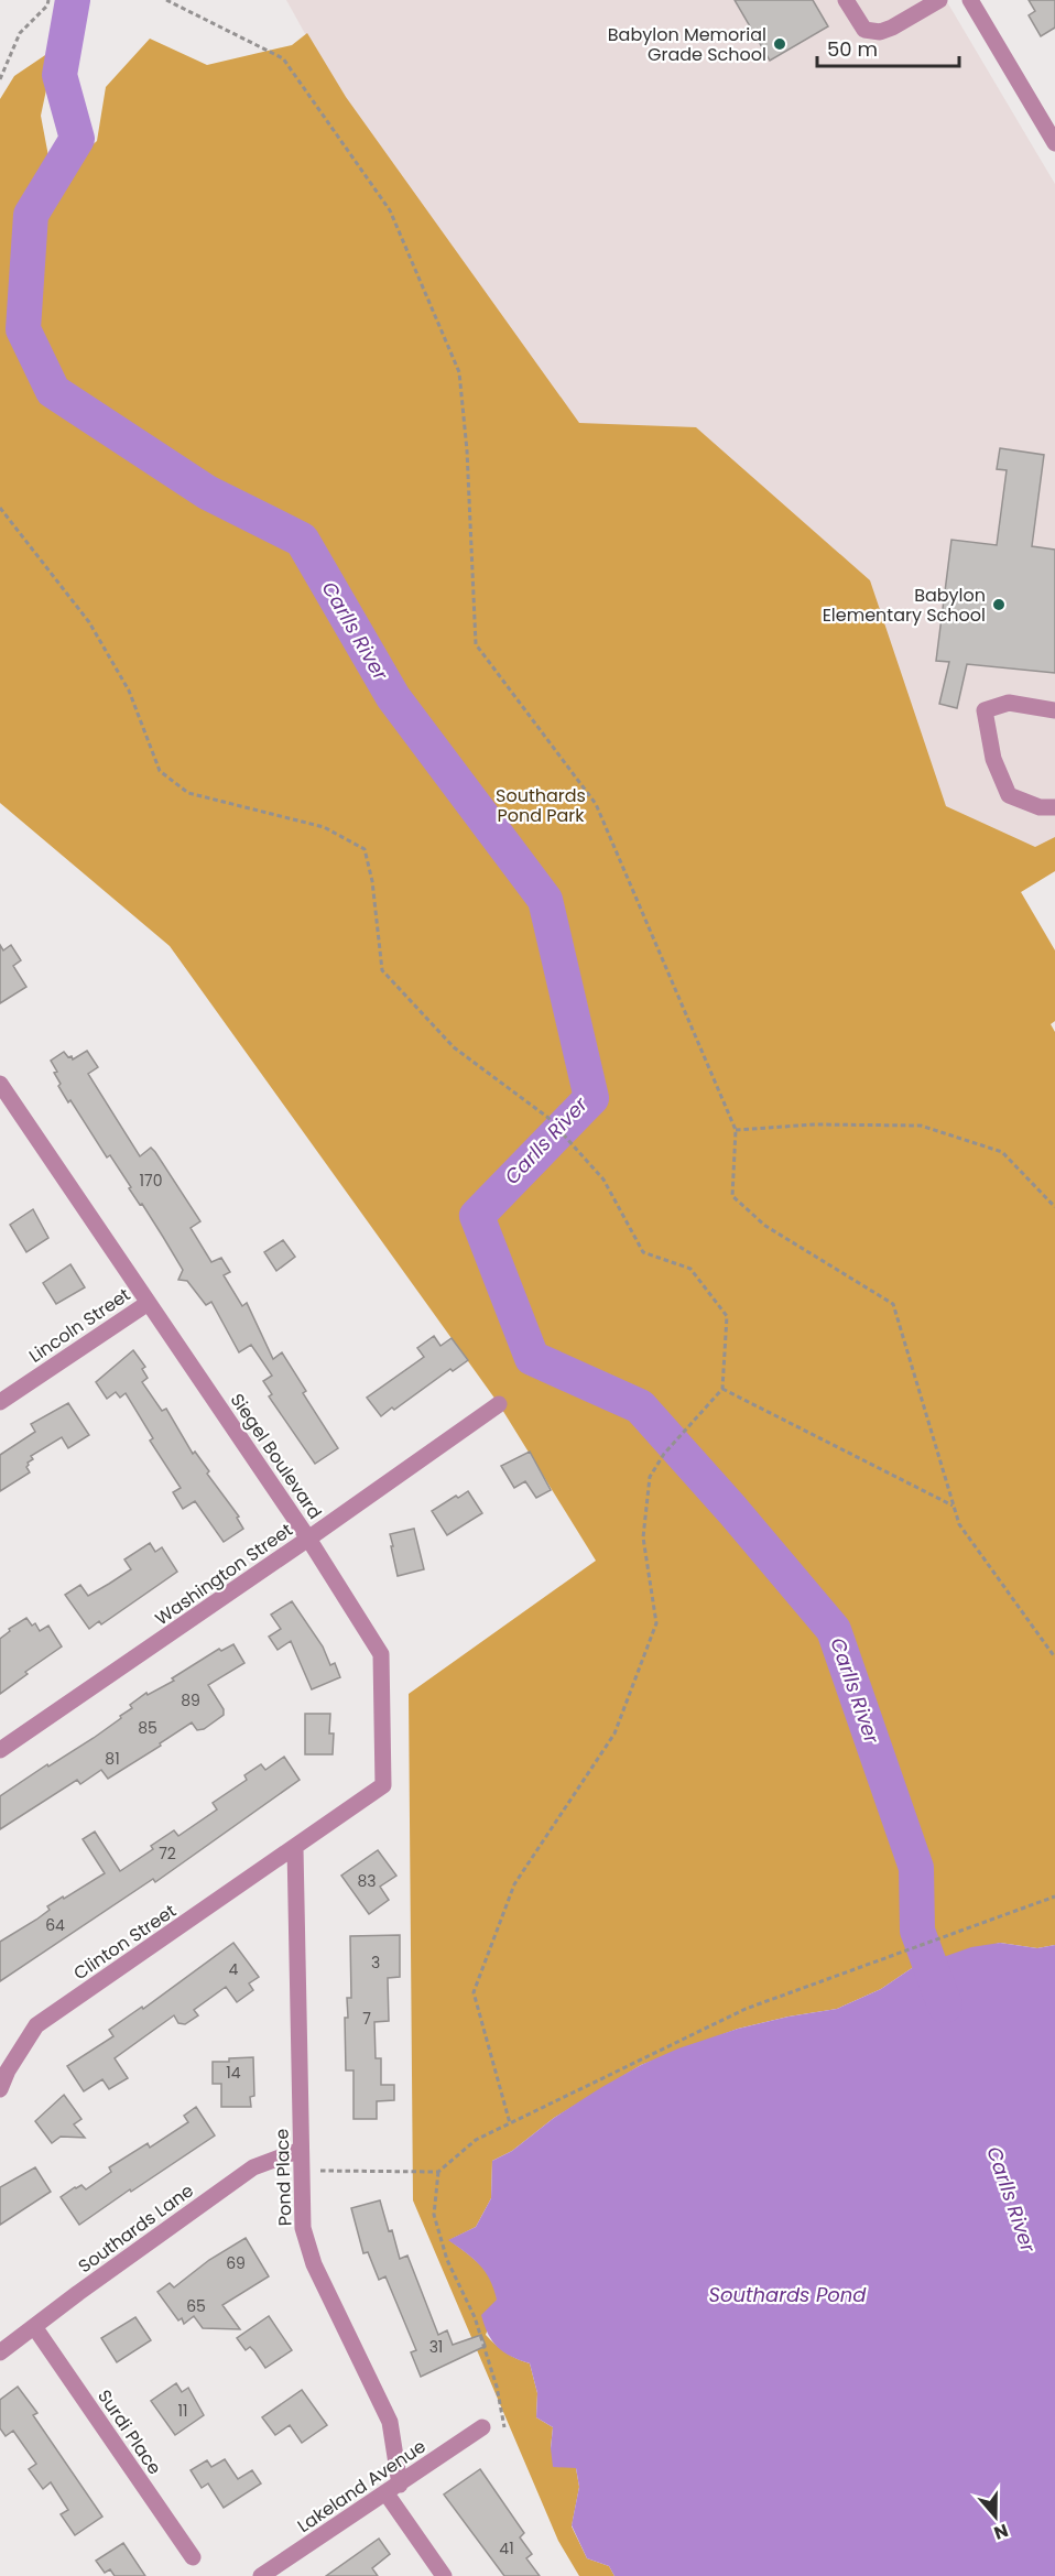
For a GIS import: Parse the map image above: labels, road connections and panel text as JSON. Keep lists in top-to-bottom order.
{
  "streets": {
    "street": [
      "Lincoln Street",
      "Siegel Boulevard",
      "Washington Street",
      "Clinton Street",
      "Pond Place",
      "Southards Lane",
      "Surdi Place",
      "Lakeland Avenue"
    ]
  },
  "crossings": [
    ["Lincoln Street", "Siegel Boulevard"],
    ["Siegel Boulevard", "Washington Street"],
    ["Siegel Boulevard", "Clinton Street"],
    ["Siegel Boulevard", "Pond Place"],
    ["Clinton Street", "Pond Place"],
    ["Pond Place", "Southards Lane"],
    ["Pond Place", "Lakeland Avenue"],
    ["Southards Lane", "Surdi Place"]
  ],
  "water": ["Carlls River", "Southards Pond"],
  "parks": ["Southards Pond Park"],
  "places": ["Babylon Memorial Grade School", "Babylon Elementary School"],
  "house_numbers": [
    "170",
    "89",
    "85",
    "81",
    "72",
    "83",
    "64",
    "3",
    "4",
    "7",
    "14",
    "69",
    "65",
    "31",
    "11",
    "41"
  ],
  "scale_bar": "50 m",
  "north": "bottom"
}
